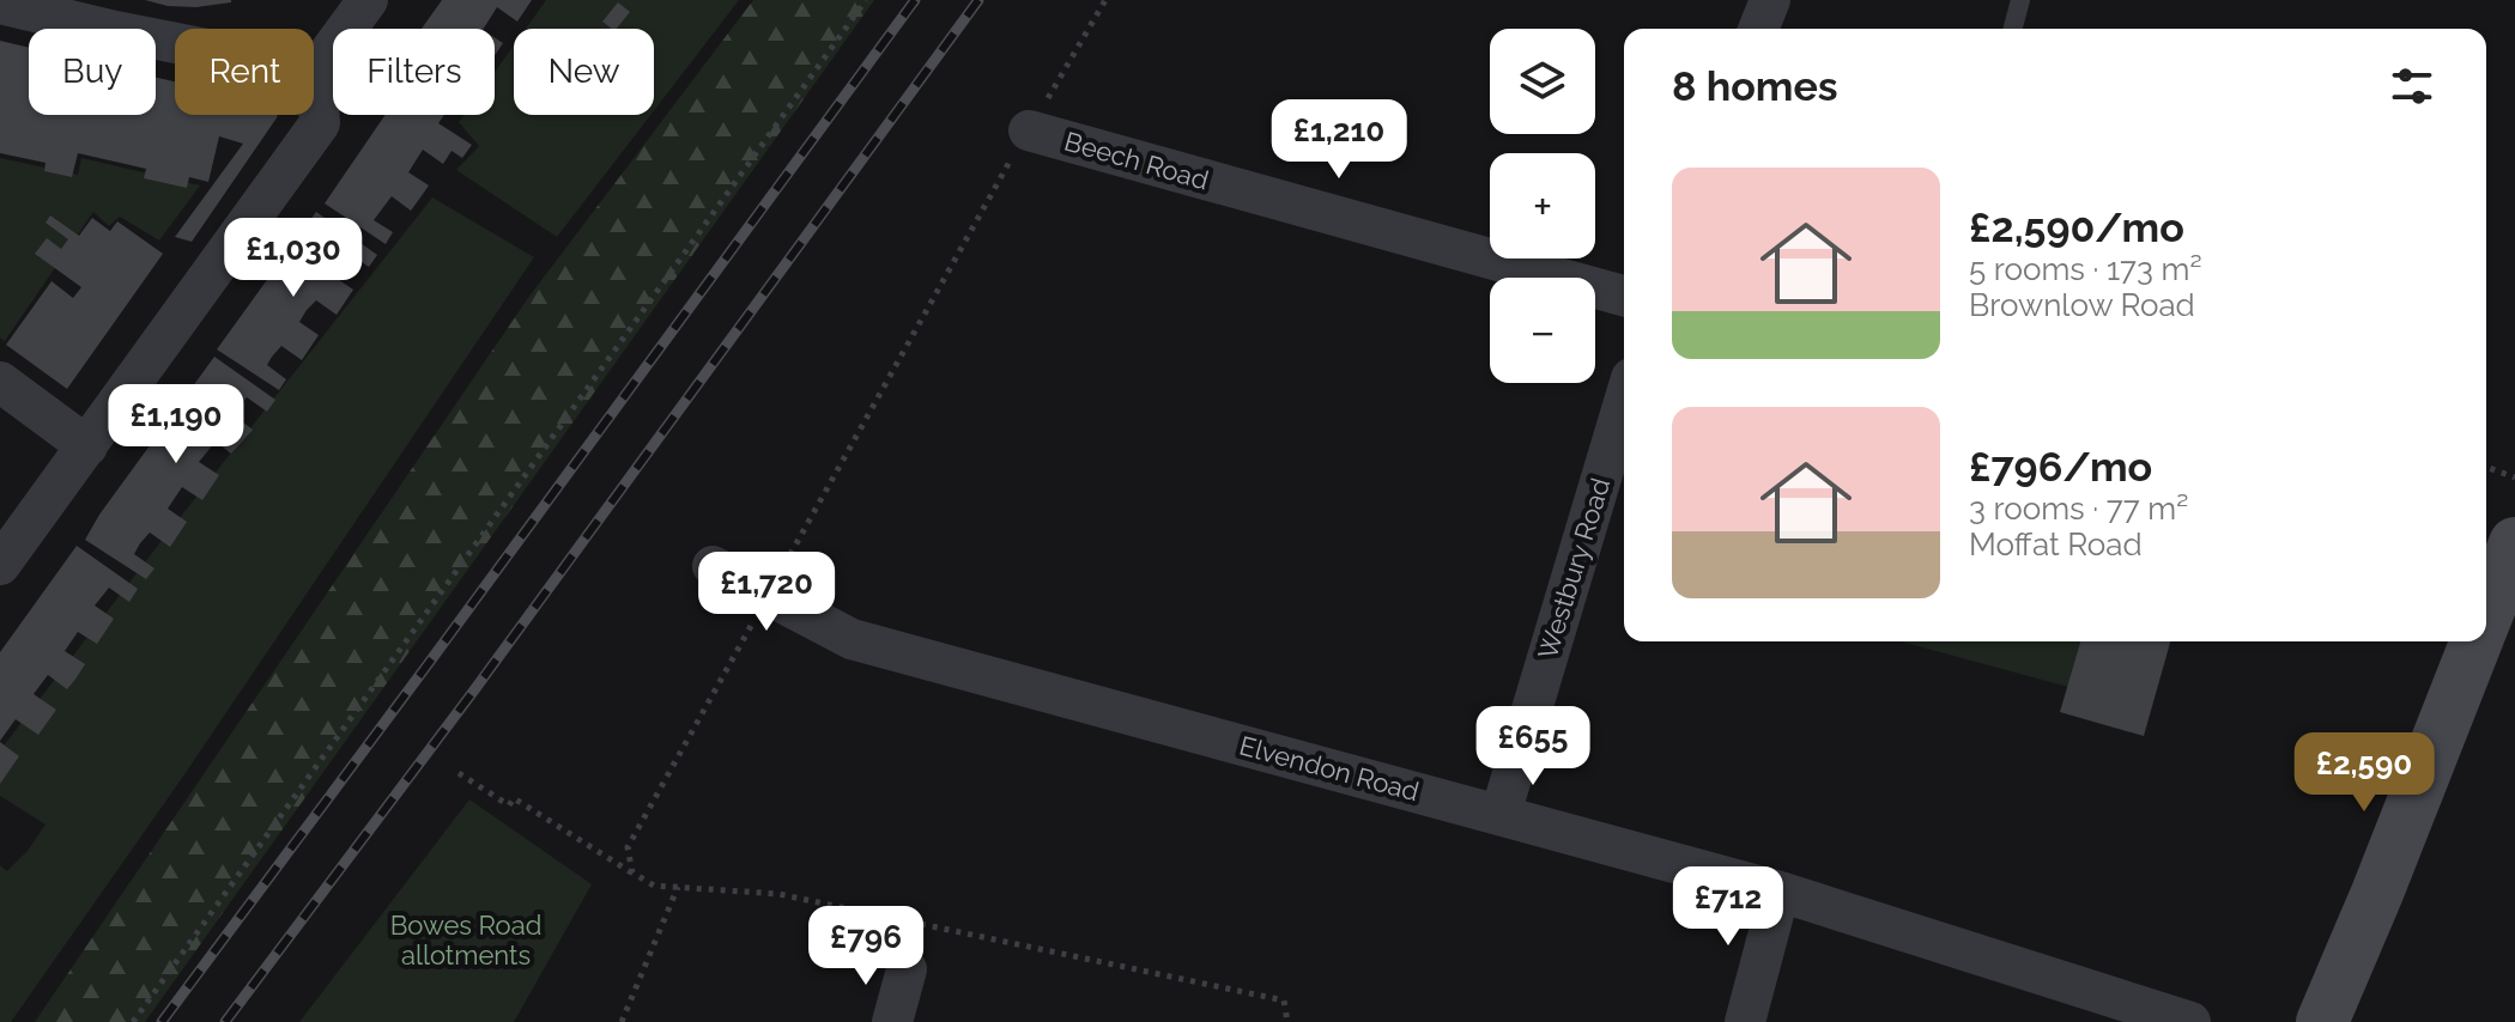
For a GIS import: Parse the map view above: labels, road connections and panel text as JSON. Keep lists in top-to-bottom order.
{
  "streets": {
    "street": ["Beech Road", "Westbury Road", "Elvendon Road"]
  },
  "crossings": [
    ["Westbury Road", "Elvendon Road"]
  ],
  "parks": ["Bowes Road allotments"],
  "page": {
    "map_buttons": ["+", "−"],
    "chip": [
      "Buy",
      "Rent",
      "Filters",
      "New"
    ],
    "heading": "8 homes",
    "price": [
      "£1,210",
      "£1,030",
      "£1,190",
      "£1,720",
      "£655",
      "£2,590",
      "£712",
      "£796"
    ],
    "list": [
      {
        "name": "£2,590/mo",
        "note": "5 rooms · 173 m² · Brownlow Road"
      },
      {
        "name": "£796/mo",
        "note": "3 rooms · 77 m² · Moffat Road"
      }
    ]
  }
}
